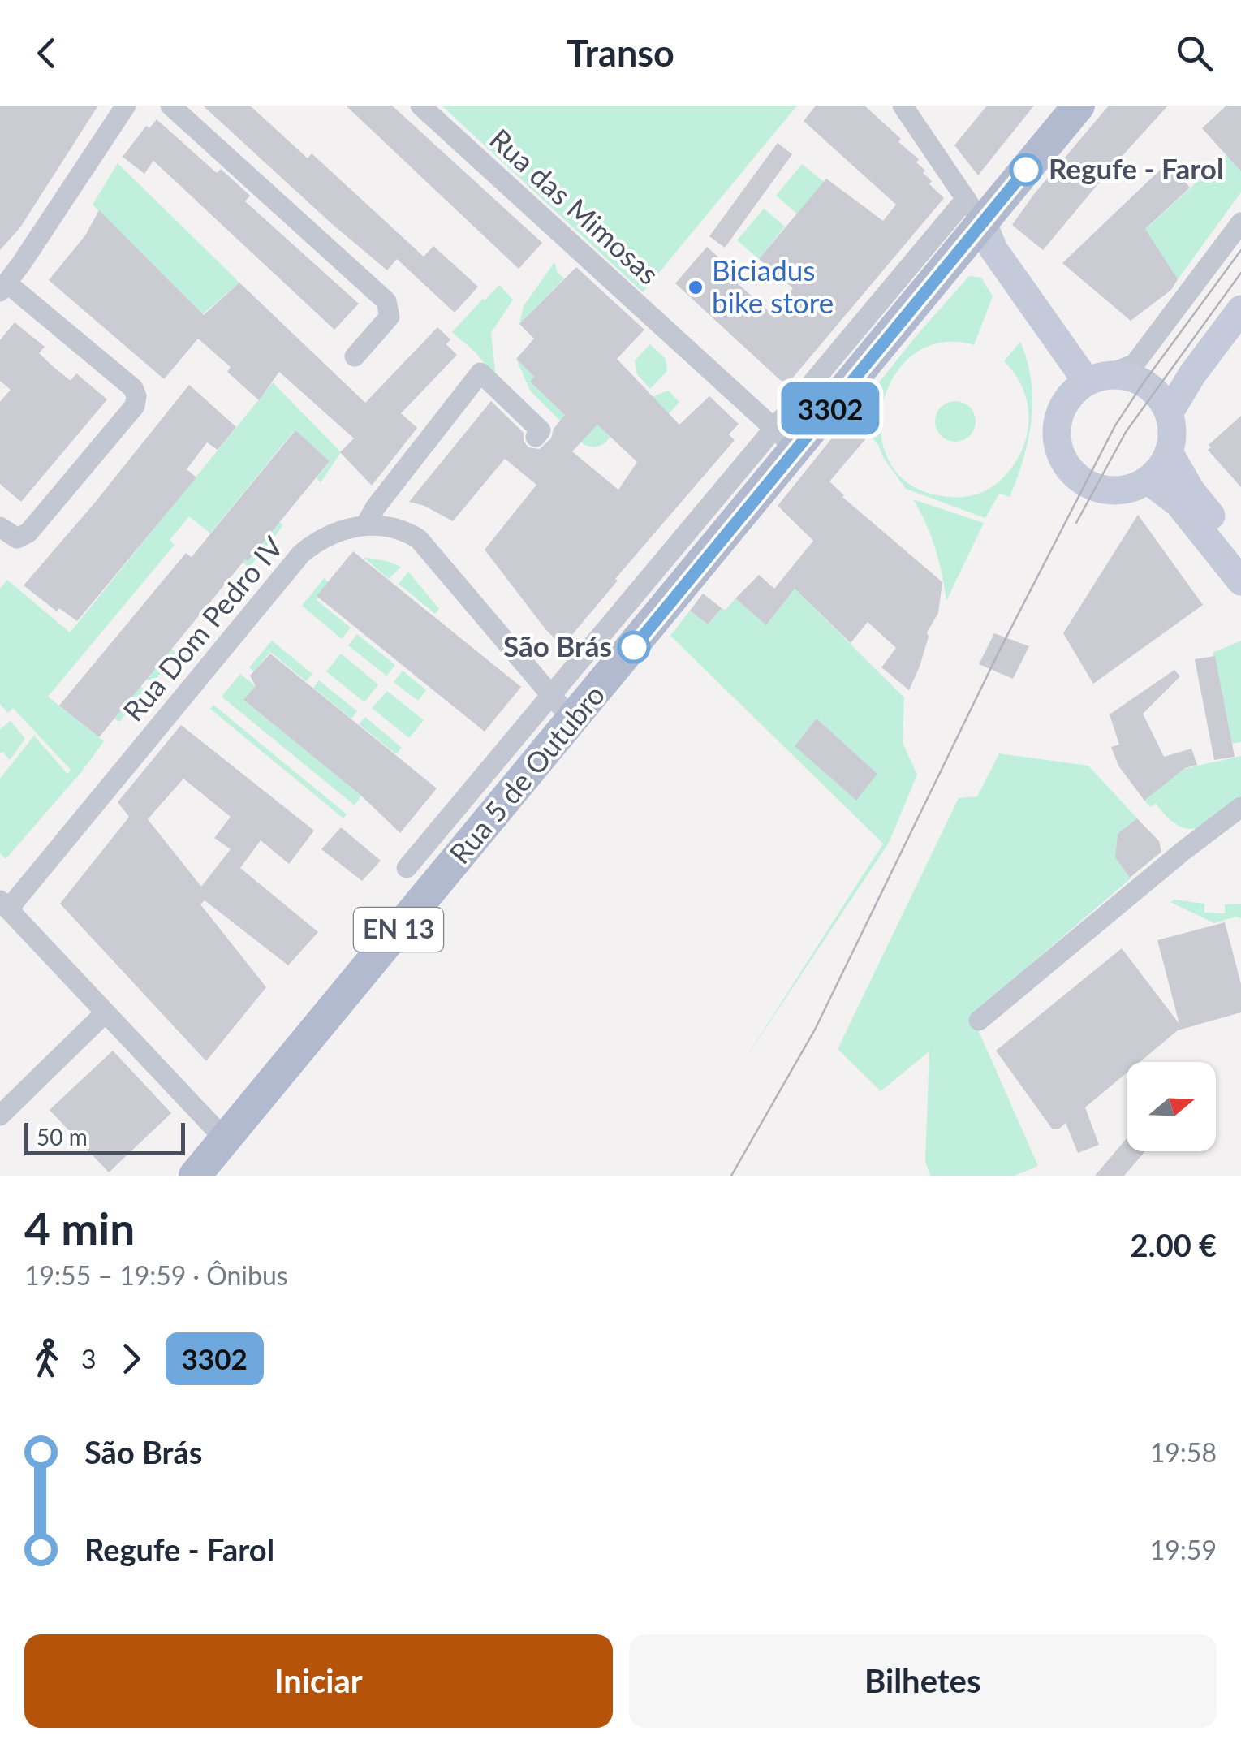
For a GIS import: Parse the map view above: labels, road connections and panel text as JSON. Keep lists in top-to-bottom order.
{
  "streets": {
    "main road": ["Rua 5 de Outubro", "EN 13"],
    "street": ["Rua das Mimosas", "Rua Dom Pedro IV"]
  },
  "crossings": [
    ["Rua das Mimosas", "Rua 5 de Outubro"],
    ["Rua Dom Pedro IV", "Rua 5 de Outubro"],
    ["Rua 5 de Outubro", "EN 13"]
  ],
  "places": ["Regufe - Farol", "Biciadus bike store", "São Brás"],
  "lines": ["bus line 3302"],
  "scale_bar": "50 m",
  "north": "right",
  "page": {
    "header": "Transo",
    "on_map": "3302",
    "scale": "50 m",
    "heading": ["4 min", "19:55 – 19:59 · Ônibus", "2.00 €"],
    "legs": ["3", "3302"],
    "list": [
      {
        "name": "São Brás",
        "value": "19:58"
      },
      {
        "name": "Regufe - Farol",
        "value": "19:59"
      }
    ],
    "buttons": ["Iniciar", "Bilhetes"]
  }
}
